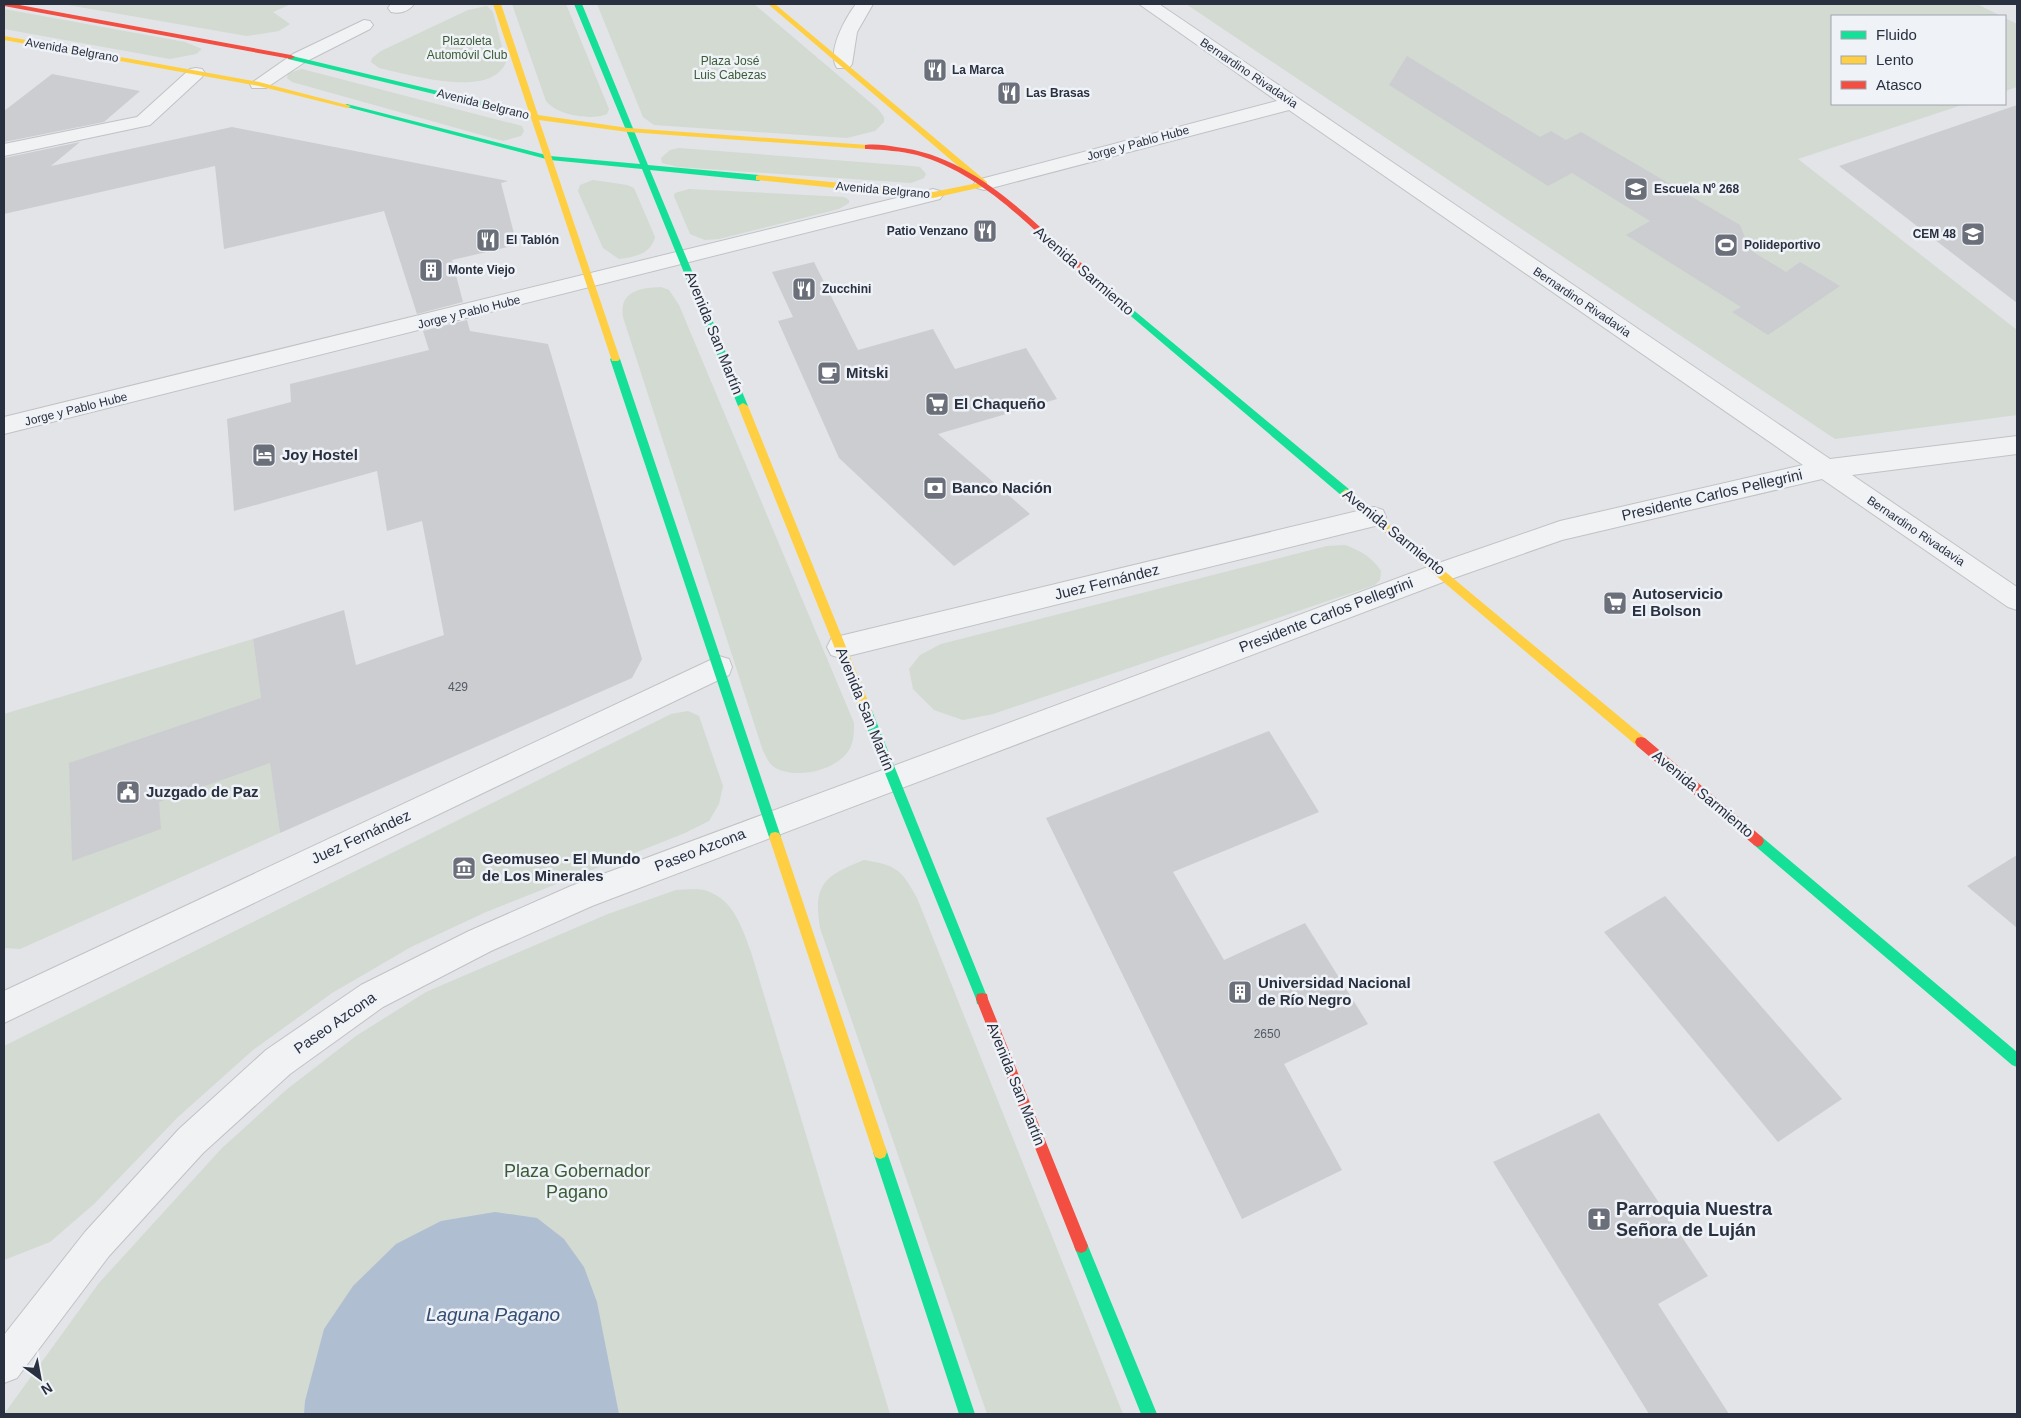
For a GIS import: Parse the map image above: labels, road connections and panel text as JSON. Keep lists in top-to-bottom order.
{
  "streets": {
    "main road": ["Avenida Belgrano", "Avenida Sarmiento", "Avenida San Martín"],
    "street": [
      "Bernardino Rivadavia",
      "Jorge y Pablo Hube",
      "Presidente Carlos Pellegrini",
      "Juez Fernández",
      "Paseo Azcona"
    ]
  },
  "crossings": [
    ["Avenida Belgrano", "Jorge y Pablo Hube"],
    ["Avenida Belgrano", "Avenida Sarmiento"],
    ["Avenida Belgrano", "Avenida San Martín"],
    ["Bernardino Rivadavia", "Jorge y Pablo Hube"],
    ["Bernardino Rivadavia", "Presidente Carlos Pellegrini"],
    ["Jorge y Pablo Hube", "Avenida Sarmiento"],
    ["Jorge y Pablo Hube", "Avenida San Martín"],
    ["Avenida Sarmiento", "Presidente Carlos Pellegrini"],
    ["Avenida Sarmiento", "Juez Fernández"],
    ["Avenida San Martín", "Presidente Carlos Pellegrini"],
    ["Avenida San Martín", "Juez Fernández"],
    ["Presidente Carlos Pellegrini", "Paseo Azcona"]
  ],
  "water": ["Laguna Pagano"],
  "parks": ["Plazoleta Automóvil Club", "Plaza José Luis Cabezas", "Plaza Gobernador Pagano"],
  "places": {
    "restaurant": [
      "La Marca",
      "Las Brasas",
      "Patio Venzano",
      "El Tablón",
      "Zucchini"
    ],
    "school or university": ["Escuela Nº 268", "CEM 48"],
    "sports": ["Polideportivo"],
    "building": ["Monte Viejo", "Universidad Nacional de Río Negro"],
    "cafe": ["Mitski"],
    "supermarket": ["El Chaqueño", "Autoservicio El Bolson"],
    "hotel": ["Joy Hostel"],
    "bank": ["Banco Nación"],
    "public building": ["Juzgado de Paz"],
    "museum": ["Geomuseo - El Mundo de Los Minerales"],
    "church": ["Parroquia Nuestra Señora de Luján"]
  },
  "house_numbers": ["429", "2650"],
  "legend": ["Fluido", "Lento", "Atasco"],
  "north": "bottom right"
}
